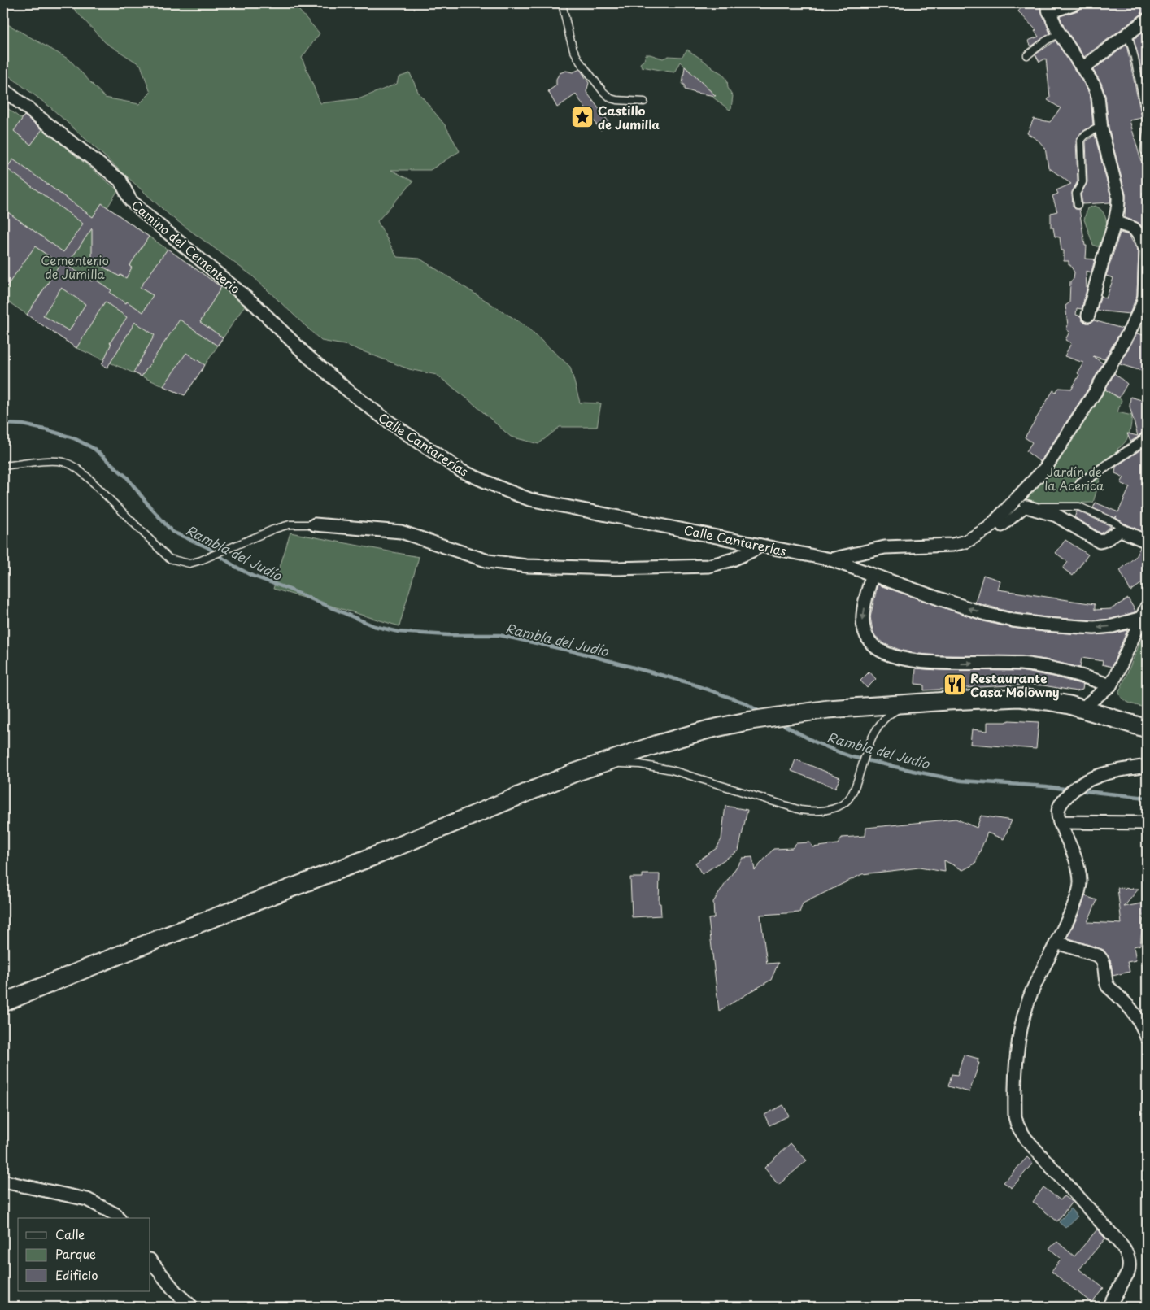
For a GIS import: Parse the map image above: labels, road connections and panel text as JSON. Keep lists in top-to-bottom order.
{
  "streets": {
    "street": ["Camino del Cementerio", "Calle Cantarerías"]
  },
  "crossings": [
    ["Camino del Cementerio", "Calle Cantarerías"]
  ],
  "water": ["Rambla del Judío"],
  "parks": ["Cementerio de Jumilla", "Jardín de la Acerica"],
  "places": {
    "place": ["Castillo de Jumilla"],
    "restaurant": ["Restaurante Casa Molowny"]
  },
  "legend": ["Calle", "Parque", "Edificio"]
}
